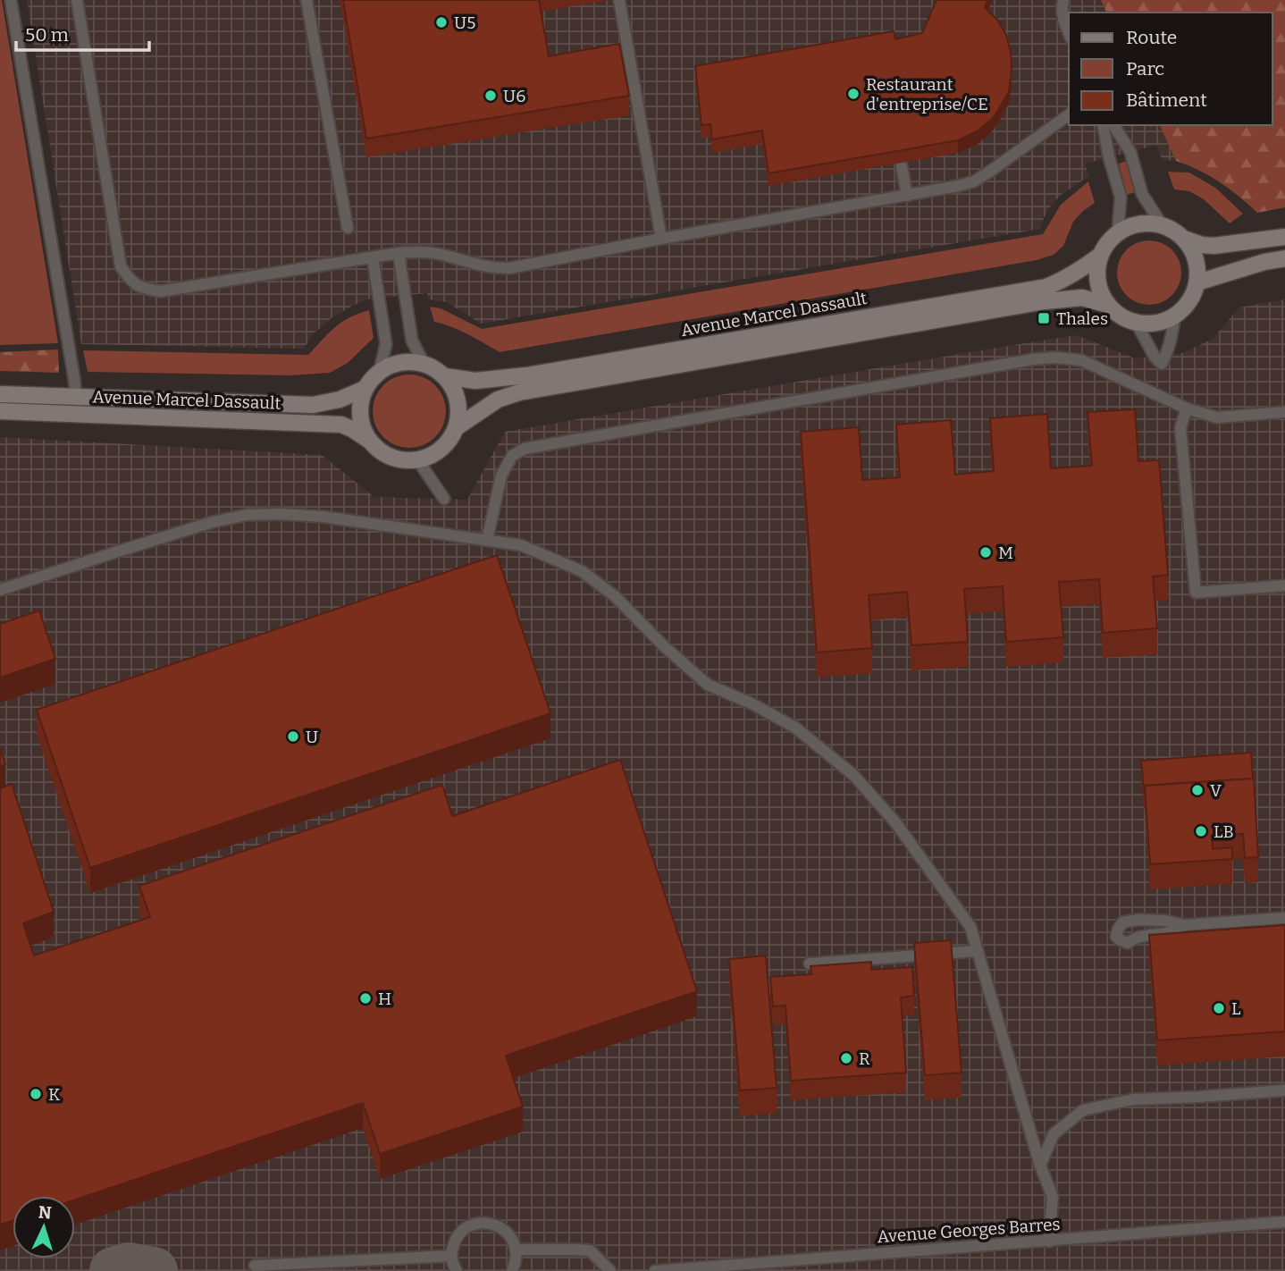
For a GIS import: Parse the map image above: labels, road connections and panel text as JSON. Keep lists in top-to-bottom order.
{
  "streets": {
    "main road": ["Avenue Marcel Dassault"],
    "lane": ["Avenue Georges Barres"]
  },
  "places": {
    "other": [
      "U5",
      "Restaurant d'entreprise/CE",
      "U6",
      "M",
      "U",
      "V",
      "LB",
      "H",
      "L",
      "R",
      "K"
    ],
    "transit": ["Thales"]
  },
  "legend": ["Route", "Parc", "Bâtiment"],
  "scale_bar": "50 m",
  "north": "top"
}
